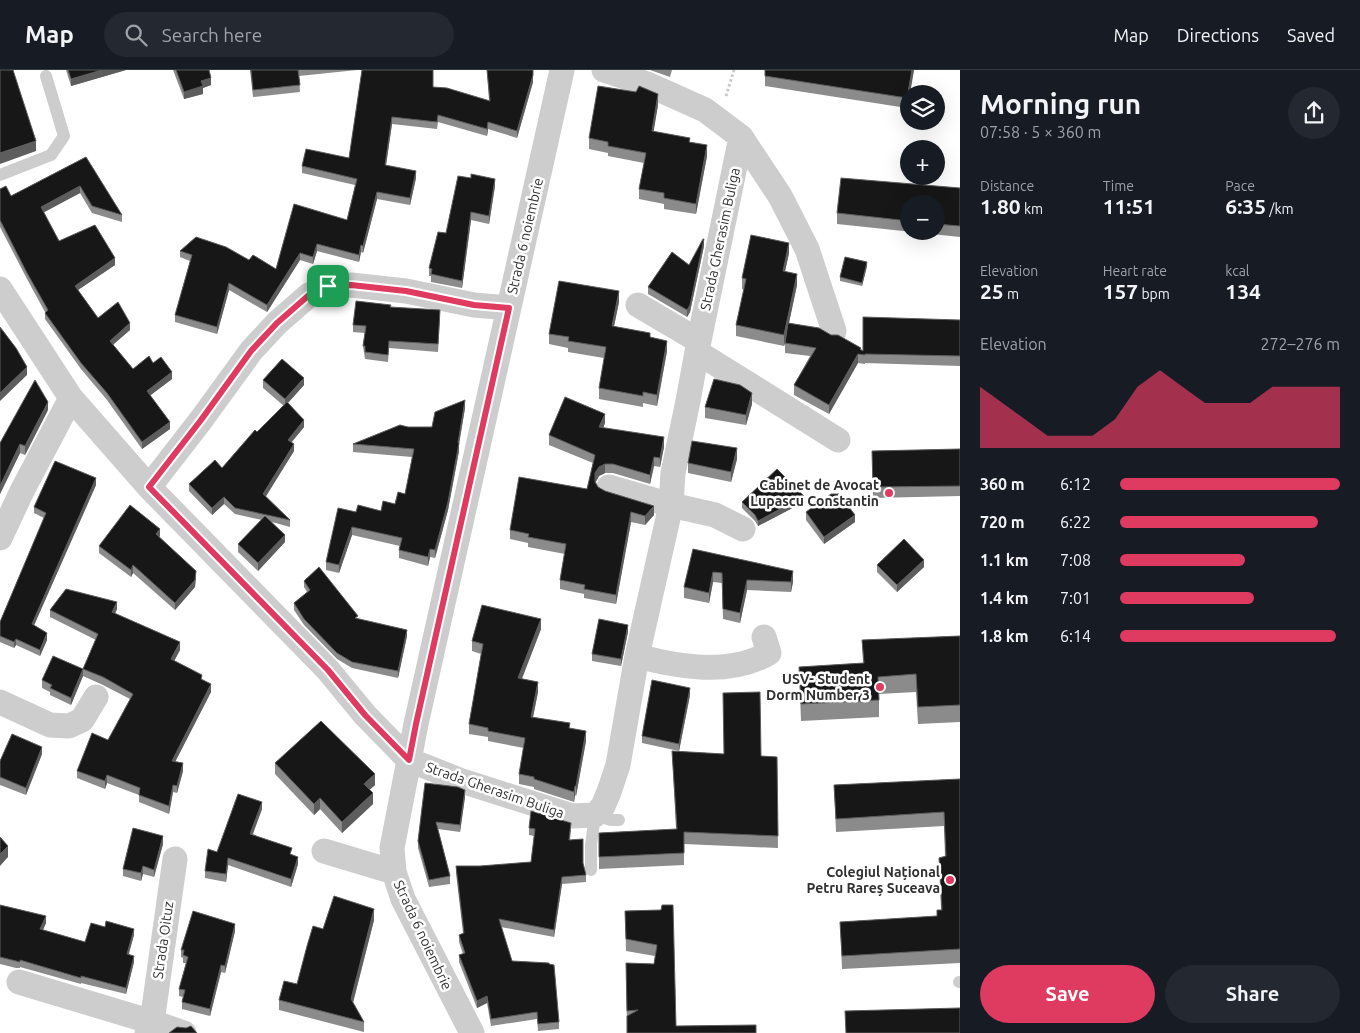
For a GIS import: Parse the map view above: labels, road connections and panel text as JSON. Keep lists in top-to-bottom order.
{
  "streets": {
    "street": ["Strada 6 noiembrie", "Strada Gherasim Buliga", "Strada Oituz"]
  },
  "crossings": [
    ["Strada 6 noiembrie", "Strada Gherasim Buliga"]
  ],
  "places": ["Cabinet de Avocat Lupascu Constantin", "USV- Student Dorm Number 3", "Colegiul Național Petru Rareș Suceava"],
  "page": {
    "header": "Map",
    "search": "Search here",
    "nav": ["Map", "Directions", "Saved"],
    "heading": ["Morning run", "07:58 · 5 × 360 m"],
    "map_buttons": ["+", "−"],
    "stats": [
      ["Distance", "1.80 km"],
      ["Time", "11:51"],
      ["Pace", "6:35 /km"],
      ["Elevation", "25 m"],
      ["Heart rate", "157 bpm"],
      ["kcal", "134"]
    ],
    "chart": ["Elevation", "272–276 m"],
    "list": [
      {
        "name": "360 m",
        "note": "6:12"
      },
      {
        "name": "720 m",
        "note": "6:22"
      },
      {
        "name": "1.1 km",
        "note": "7:08"
      },
      {
        "name": "1.4 km",
        "note": "7:01"
      },
      {
        "name": "1.8 km",
        "note": "6:14"
      }
    ],
    "buttons": ["Save", "Share"]
  }
}
